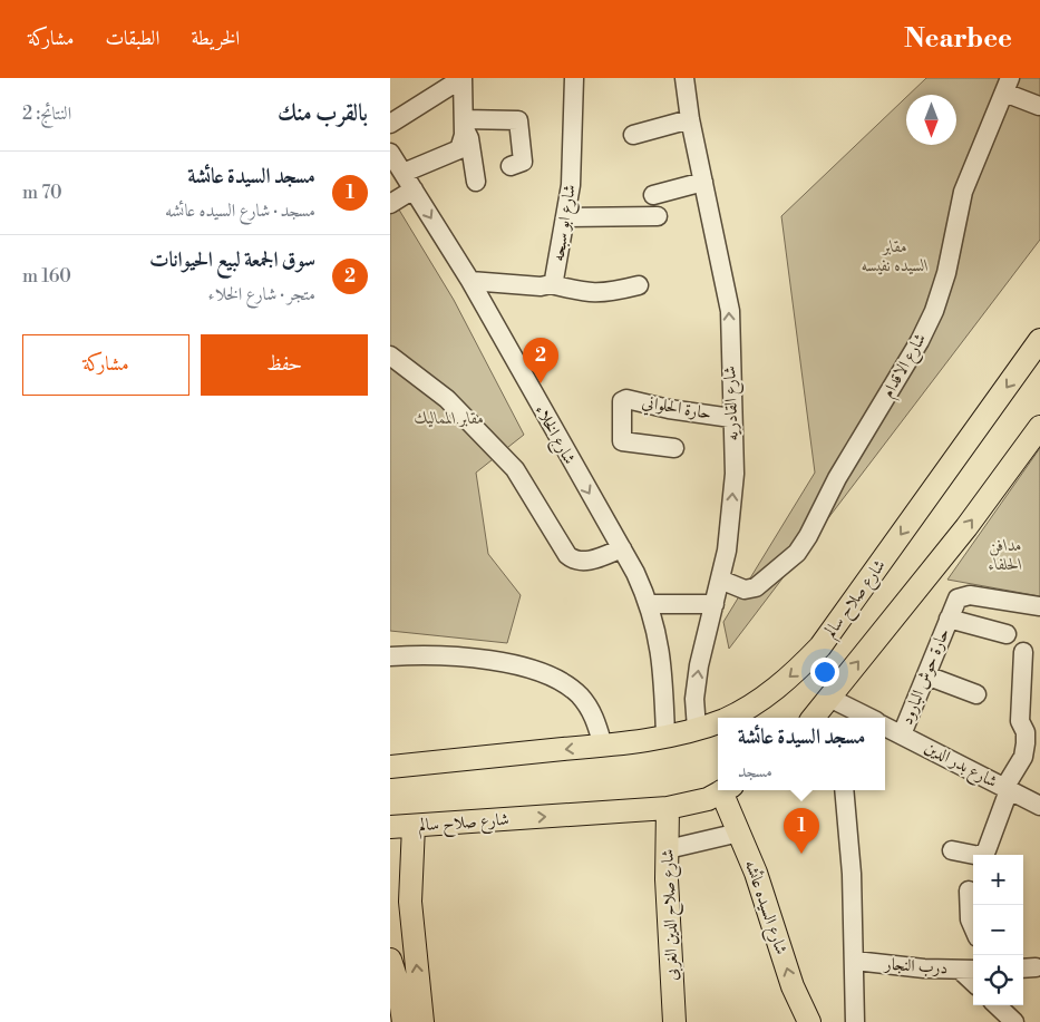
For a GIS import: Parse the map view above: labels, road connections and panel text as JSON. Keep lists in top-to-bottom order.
{
  "streets": {
    "main road": ["شارع صلاح سالم", "شارع السيده عائشه", "شارع صلاح الدين الغربى"],
    "street": [
      "شارع ابو سبحه",
      "شارع الاقدام",
      "شارع القادريه",
      "حارة الحلواني",
      "شارع الخلاء",
      "حارة حوش البارود",
      "شارع بدر الدين",
      "درب النجار"
    ]
  },
  "crossings": [
    ["شارع ابو سبحه", "شارع الخلاء"],
    ["شارع الاقدام", "شارع القادريه"],
    ["شارع القادريه", "حارة الحلواني"],
    ["شارع القادريه", "شارع صلاح سالم"],
    ["شارع الخلاء", "شارع صلاح سالم"],
    ["شارع صلاح سالم", "شارع صلاح الدين الغربى"],
    ["حارة حوش البارود", "شارع بدر الدين"]
  ],
  "one_way": ["شارع القادريه", "شارع الخلاء", "شارع السيده عائشه"],
  "parks": ["مقابر السيده نفيسه", "مقابر المماليك", "مدافن الحلفاء"],
  "north": "bottom",
  "page": {
    "header": "Nearbee",
    "nav": ["الخريطة", "الطبقات", "مشاركة"],
    "heading": ["بالقرب منك", "النتائج: 2"],
    "list": [
      {
        "mark": "1",
        "name": "مسجد السيدة عائشة",
        "note": "مسجد · شارع السيده عائشه",
        "value": "70 m"
      },
      {
        "mark": "2",
        "name": "سوق الجمعة لبيع الحيوانات",
        "note": "متجر · شارع الخلاء",
        "value": "160 m"
      }
    ],
    "buttons": ["حفظ", "مشاركة"],
    "pins": ["2", "1"],
    "popup": ["مسجد السيدة عائشة", "مسجد"],
    "map_buttons": ["+", "−"]
  }
}
